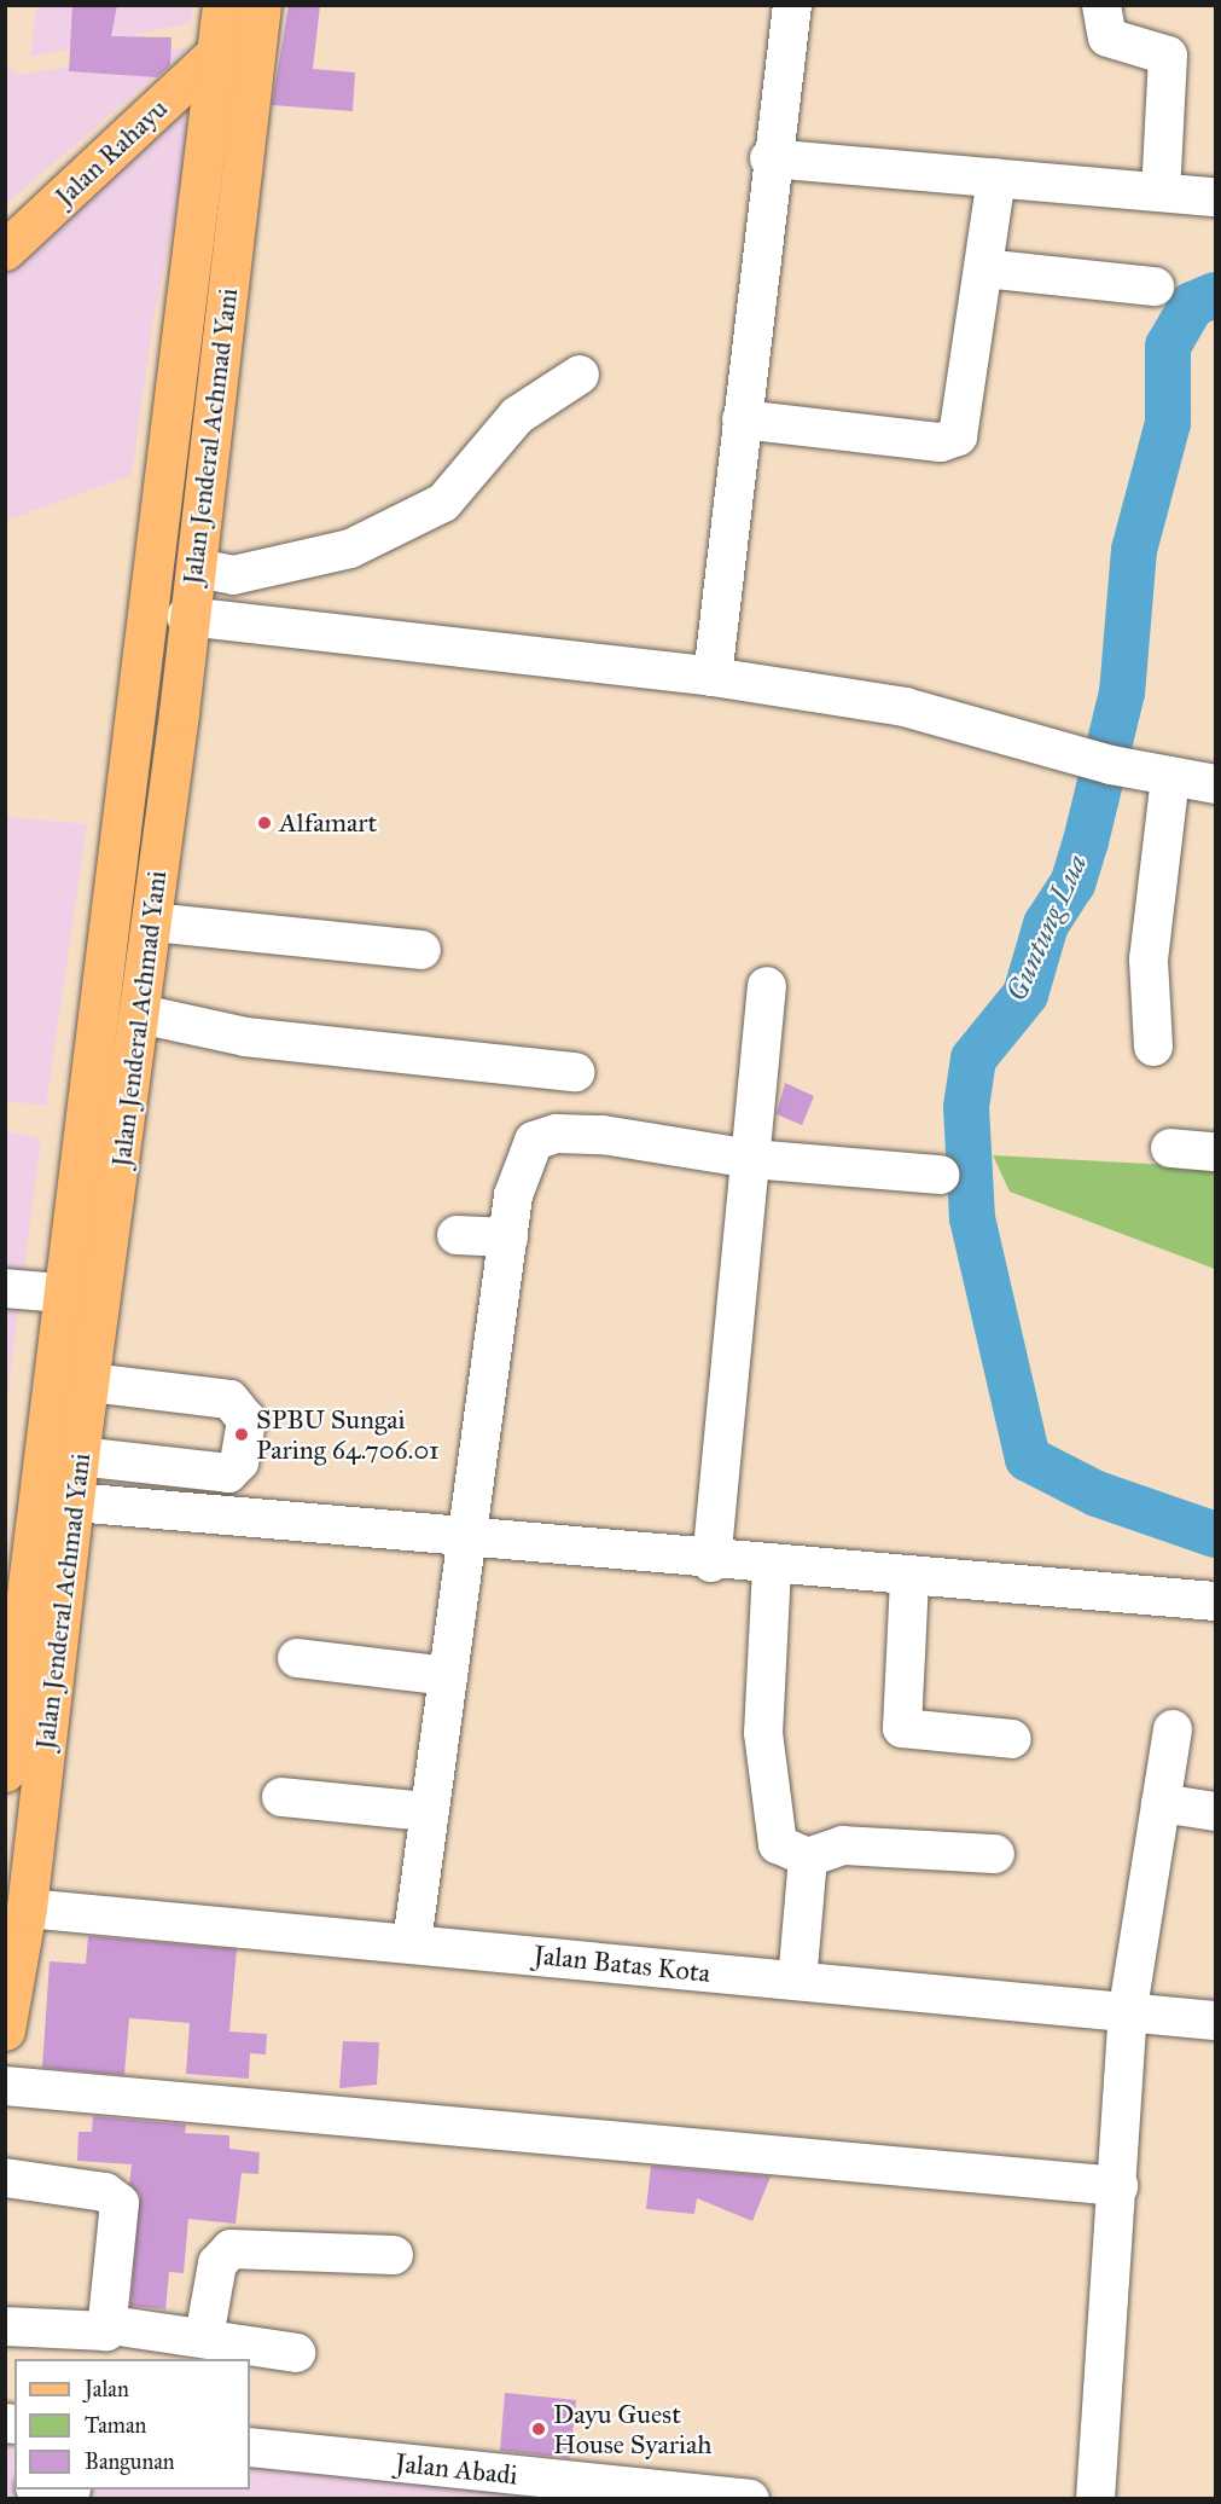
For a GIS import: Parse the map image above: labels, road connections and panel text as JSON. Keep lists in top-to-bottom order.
{
  "streets": {
    "main road": ["Jalan Rahayu", "Jalan Jenderal Achmad Yani"],
    "street": ["Jalan Batas Kota", "Jalan Abadi"]
  },
  "crossings": [
    ["Jalan Rahayu", "Jalan Jenderal Achmad Yani"],
    ["Jalan Jenderal Achmad Yani", "Jalan Batas Kota"]
  ],
  "water": ["Guntung Lua"],
  "places": ["Alfamart", "SPBU Sungai Paring 64.706.01", "Dayu Guest House Syariah"],
  "legend": ["Jalan", "Taman", "Bangunan"]
}
